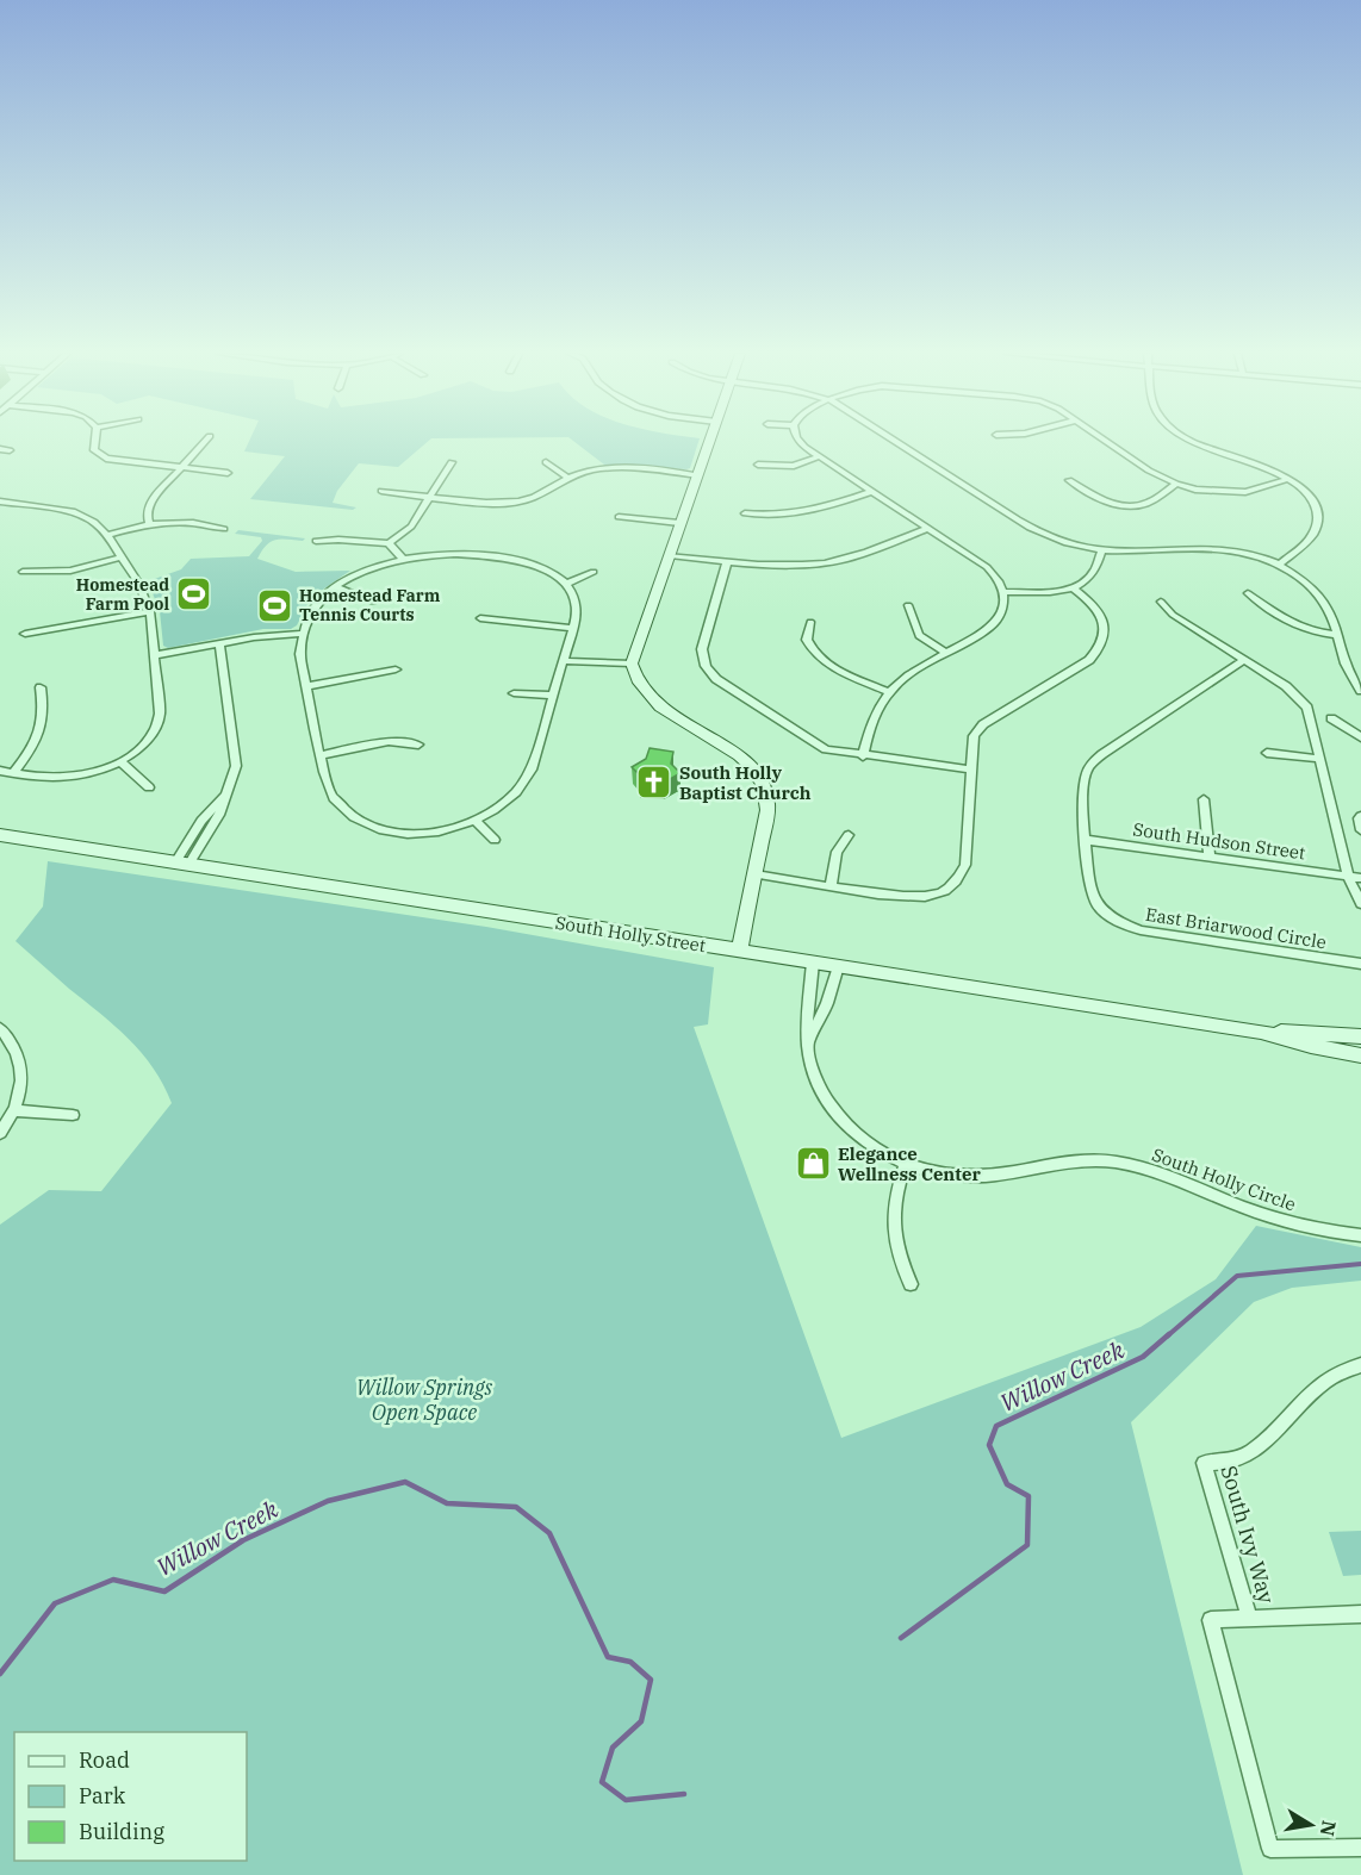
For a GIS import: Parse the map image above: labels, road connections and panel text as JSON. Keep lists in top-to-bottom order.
{
  "streets": {
    "main road": ["South Holly Street"],
    "street": [
      "South Hudson Street",
      "East Briarwood Circle",
      "South Holly Circle",
      "South Ivy Way"
    ]
  },
  "crossings": [
    ["South Hudson Street", "East Briarwood Circle"],
    ["South Holly Street", "South Holly Circle"]
  ],
  "water": ["Willow Creek"],
  "parks": ["Willow Springs Open Space"],
  "places": {
    "sports": ["Homestead Farm Pool", "Homestead Farm Tennis Courts"],
    "church": ["South Holly Baptist Church"],
    "shop": ["Elegance Wellness Center"]
  },
  "legend": ["Road", "Park", "Building"],
  "north": "right"
}
